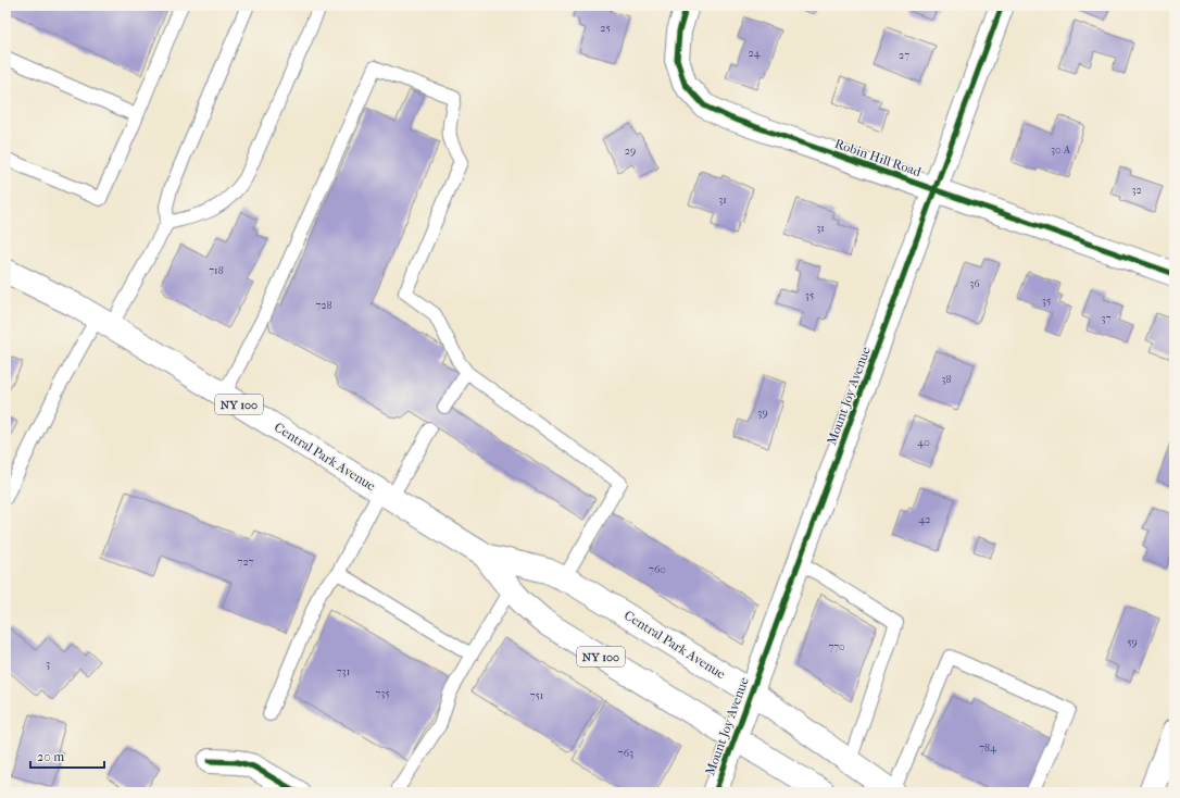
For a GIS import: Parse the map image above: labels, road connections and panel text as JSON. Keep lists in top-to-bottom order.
{
  "streets": {
    "street": [
      "Robin Hill Road",
      "Mount Joy Avenue",
      "NY 100",
      "Central Park Avenue"
    ]
  },
  "crossings": [
    ["Robin Hill Road", "Mount Joy Avenue"],
    ["Mount Joy Avenue", "Central Park Avenue"]
  ],
  "house_numbers": [
    "25",
    "24",
    "27",
    "30 A",
    "29",
    "32",
    "31",
    "31",
    "718",
    "36",
    "35",
    "35",
    "728",
    "37",
    "38",
    "39",
    "40",
    "42",
    "727",
    "760",
    "59",
    "770",
    "3",
    "731",
    "735",
    "751",
    "784",
    "763"
  ],
  "scale_bar": "20 m"
}
